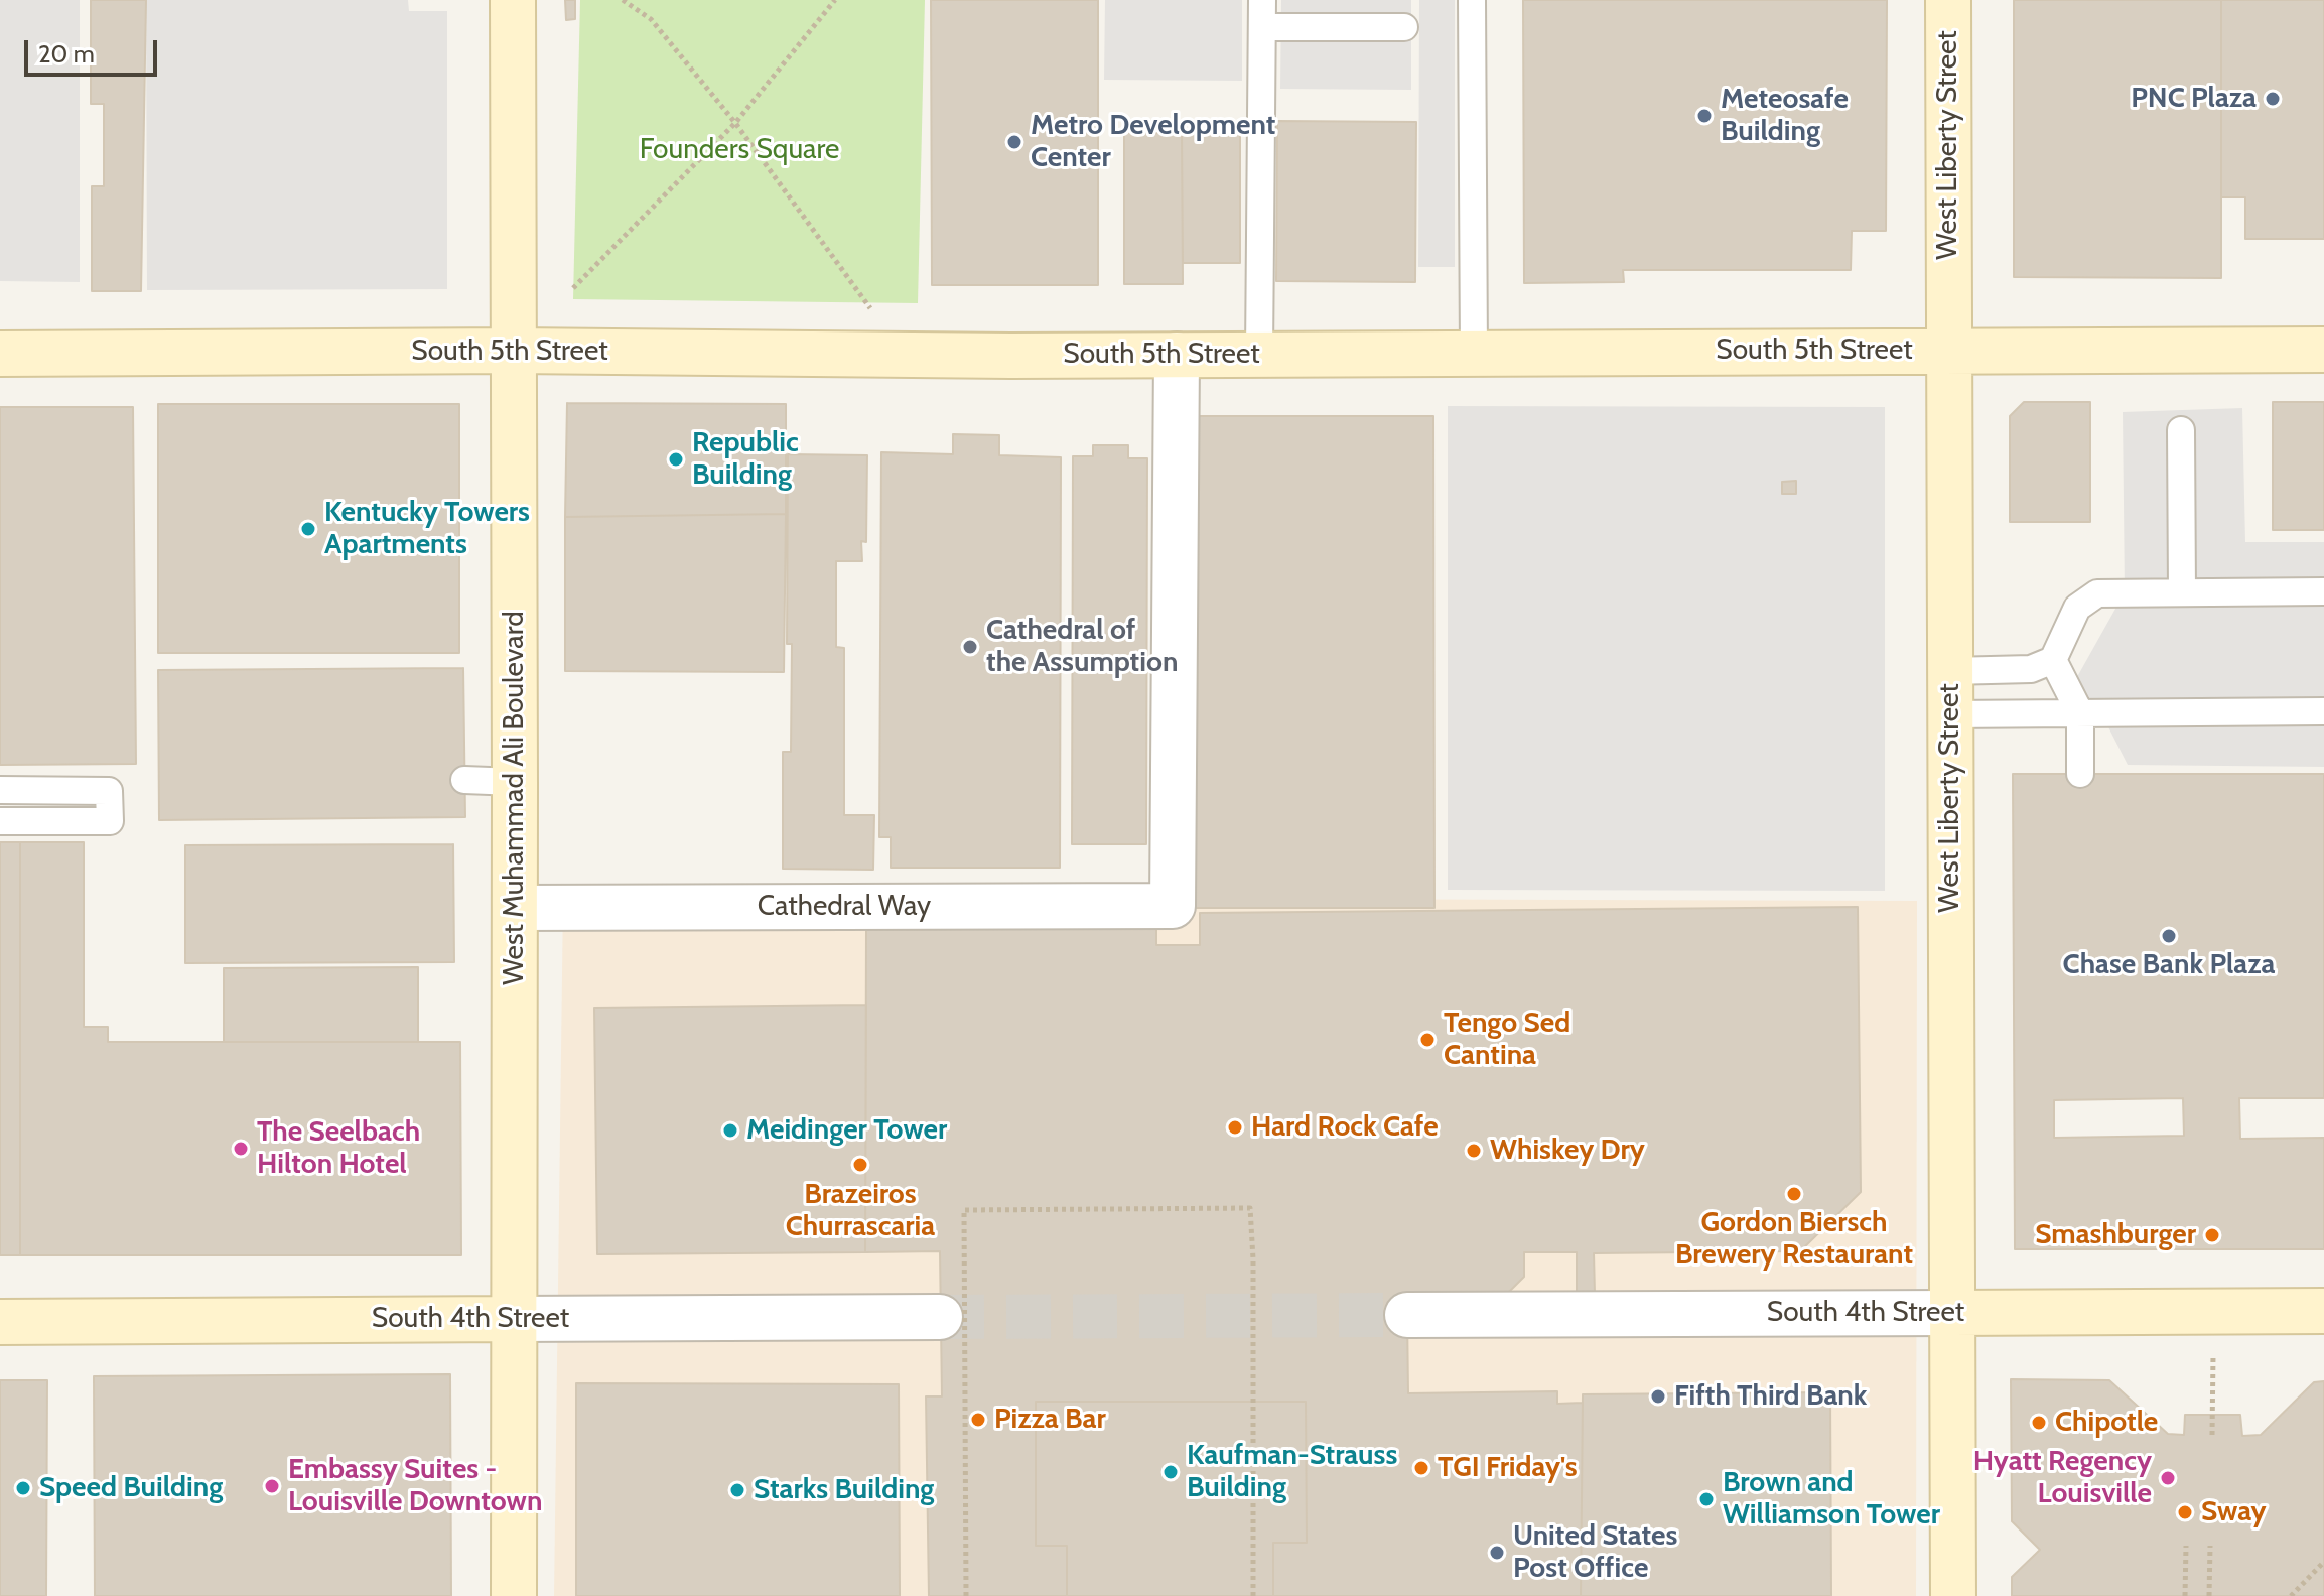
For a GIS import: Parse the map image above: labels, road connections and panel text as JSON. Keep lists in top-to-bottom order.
{
  "streets": {
    "street": [
      "West Liberty Street",
      "South 5th Street",
      "West Muhammad Ali Boulevard",
      "Cathedral Way",
      "South 4th Street"
    ]
  },
  "crossings": [
    ["West Liberty Street", "South 5th Street"],
    ["West Liberty Street", "South 4th Street"],
    ["South 5th Street", "West Muhammad Ali Boulevard"],
    ["South 5th Street", "Cathedral Way"],
    ["West Muhammad Ali Boulevard", "Cathedral Way"],
    ["West Muhammad Ali Boulevard", "South 4th Street"]
  ],
  "parks": ["Founders Square"],
  "places": [
    "PNC Plaza",
    "Meteosafe Building",
    "Metro Development Center",
    "Republic Building",
    "Kentucky Towers Apartments",
    "Cathedral of the Assumption",
    "Chase Bank Plaza",
    "Tengo Sed Cantina",
    "Hard Rock Cafe",
    "Meidinger Tower",
    "The Seelbach Hilton Hotel",
    "Whiskey Dry",
    "Brazeiros Churrascaria",
    "Gordon Biersch Brewery Restaurant",
    "Smashburger",
    "Fifth Third Bank",
    "Pizza Bar",
    "Chipotle",
    "TGI Friday's",
    "Kaufman-Strauss Building",
    "Hyatt Regency Louisville",
    "Embassy Suites - Louisville Downtown",
    "Speed Building",
    "Starks Building",
    "Brown and Williamson Tower",
    "Sway",
    "United States Post Office"
  ],
  "scale_bar": "20 m"
}
